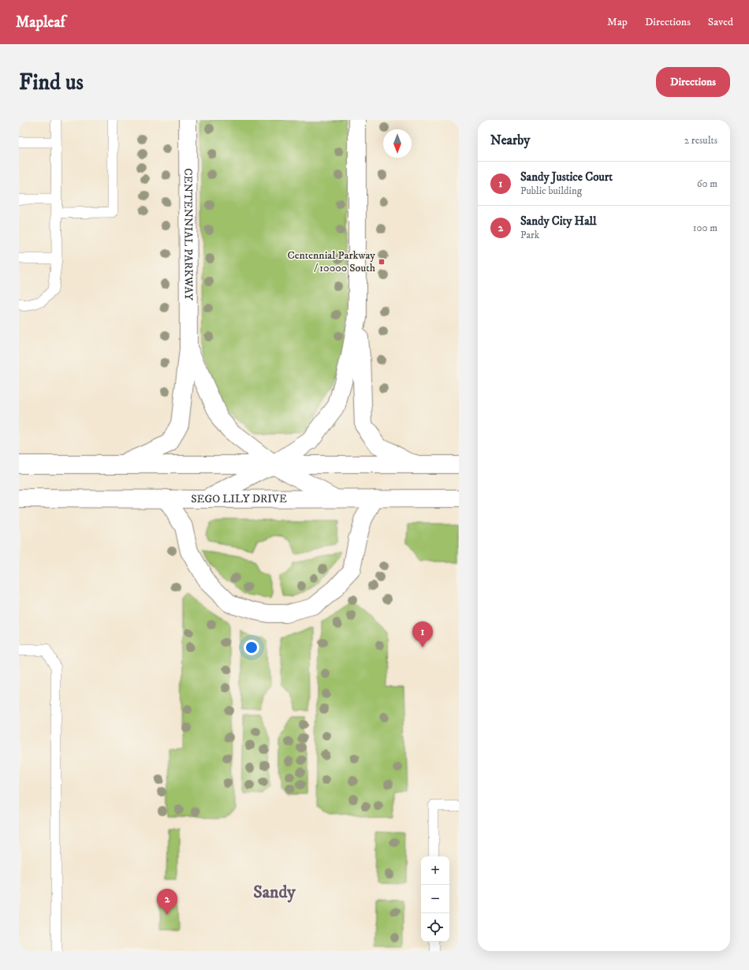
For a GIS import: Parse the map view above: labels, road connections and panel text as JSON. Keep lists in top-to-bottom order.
{
  "streets": {
    "main road": ["CENTENNIAL PARKWAY", "SEGO LILY DRIVE"]
  },
  "districts": ["Sandy"],
  "places": {
    "transit": ["Centennial Parkway / 10000 South"]
  },
  "north": "bottom",
  "page": {
    "header": "Mapleaf",
    "nav": ["Map", "Directions", "Saved"],
    "buttons": "Directions",
    "title": "Find us",
    "heading": ["Nearby", "2 results"],
    "list": [
      {
        "mark": "1",
        "name": "Sandy Justice Court",
        "note": "Public building",
        "value": "60 m"
      },
      {
        "mark": "2",
        "name": "Sandy City Hall",
        "note": "Park",
        "value": "100 m"
      }
    ],
    "pins": ["1", "2"],
    "map_buttons": ["+", "−"]
  }
}
